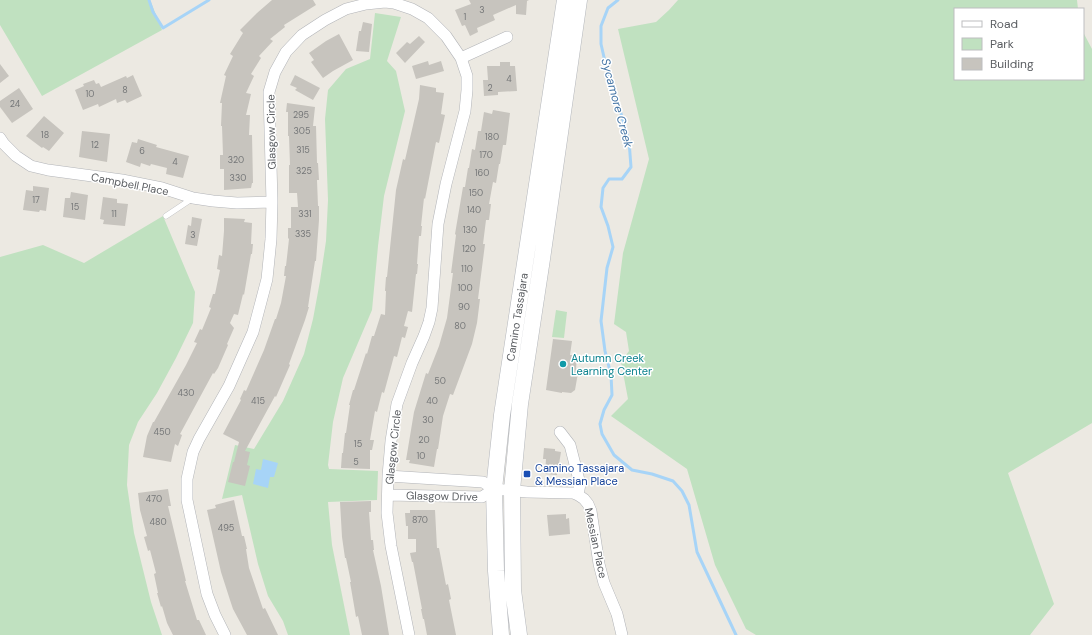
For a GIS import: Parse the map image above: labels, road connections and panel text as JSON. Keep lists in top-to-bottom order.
{
  "streets": {
    "main road": ["Camino Tassajara"],
    "street": [
      "Glasgow Circle",
      "Campbell Place",
      "Glasgow Drive",
      "Messian Place"
    ]
  },
  "crossings": [
    ["Glasgow Circle", "Campbell Place"],
    ["Glasgow Circle", "Glasgow Drive"],
    ["Camino Tassajara", "Glasgow Drive"],
    ["Camino Tassajara", "Messian Place"],
    ["Glasgow Drive", "Messian Place"]
  ],
  "water": ["Sycamore Creek"],
  "places": {
    "other": ["Autumn Creek Learning Center"],
    "transit": ["Camino Tassajara & Messian Place"]
  },
  "house_numbers": [
    "3",
    "1",
    "4",
    "2",
    "8",
    "10",
    "24",
    "295",
    "305",
    "18",
    "180",
    "12",
    "315",
    "6",
    "170",
    "320",
    "4",
    "325",
    "160",
    "330",
    "150",
    "17",
    "15",
    "140",
    "11",
    "331",
    "130",
    "335",
    "3",
    "120",
    "110",
    "100",
    "90",
    "80",
    "50",
    "430",
    "415",
    "40",
    "30",
    "450",
    "20",
    "15",
    "10",
    "5",
    "470",
    "870",
    "480",
    "495"
  ],
  "legend": ["Road", "Park", "Building"]
}
